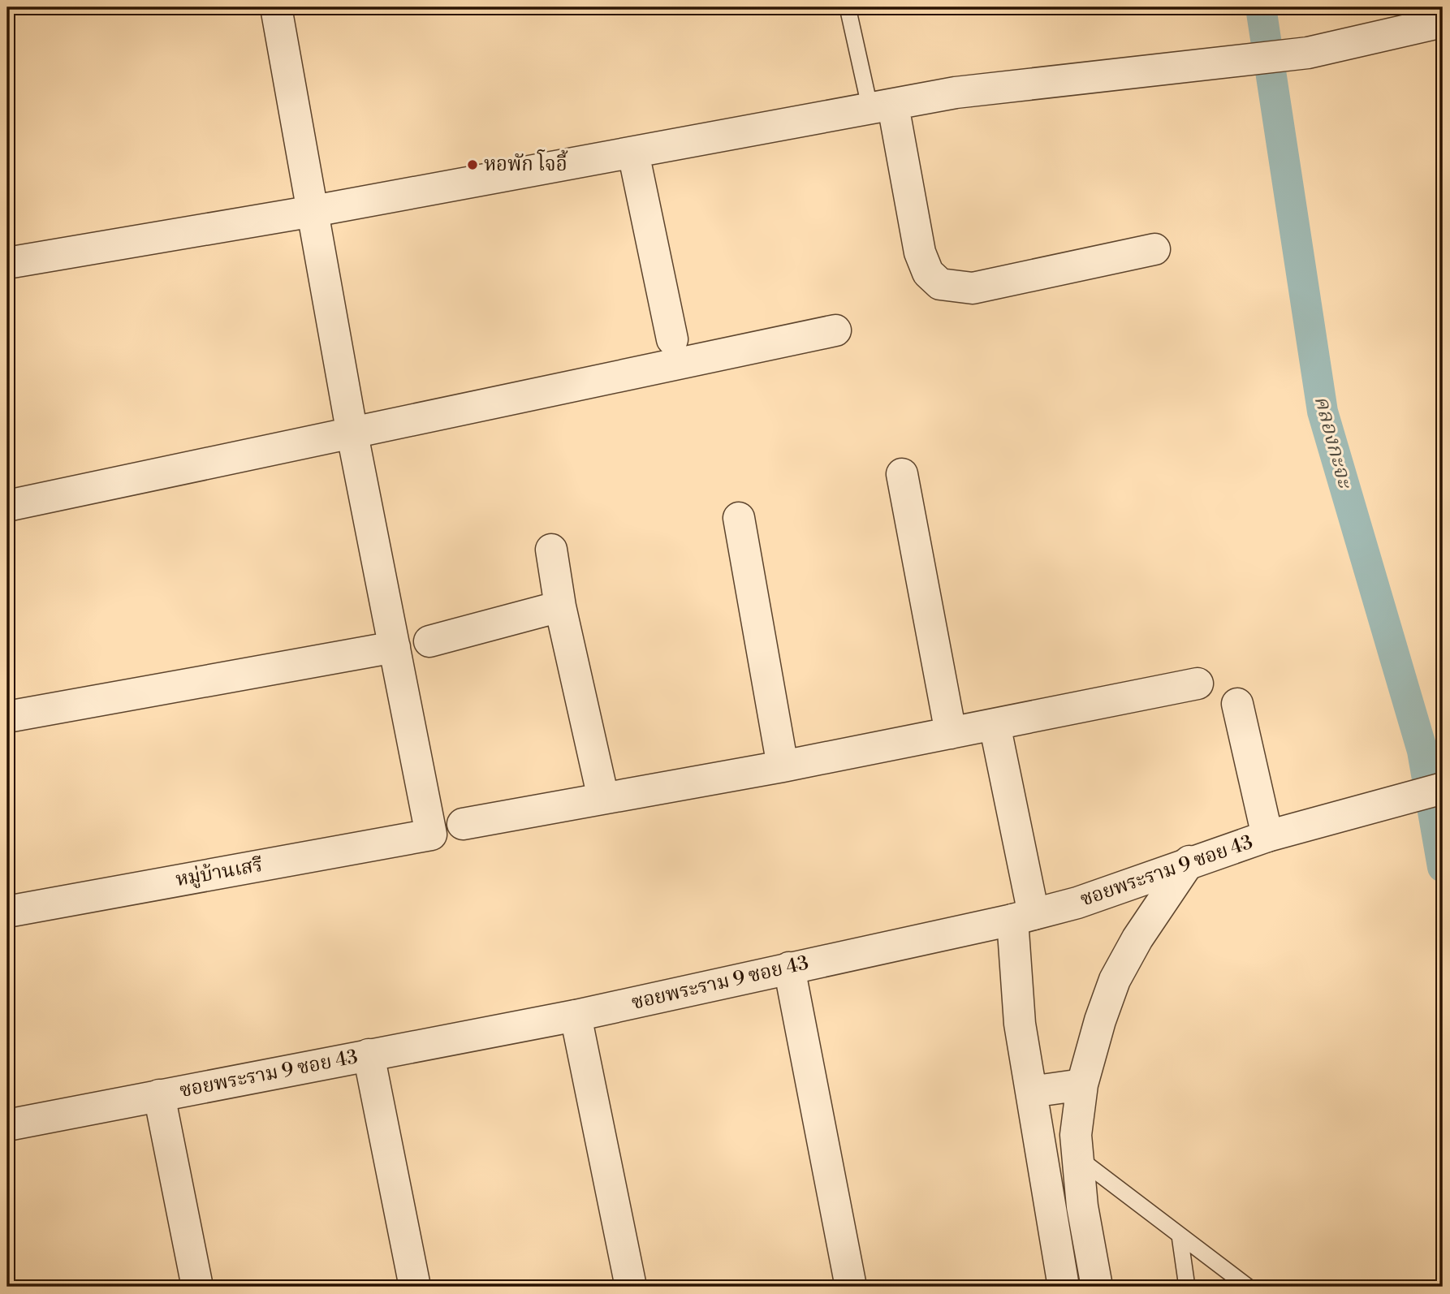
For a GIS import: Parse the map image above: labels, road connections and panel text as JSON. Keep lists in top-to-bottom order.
{
  "streets": {
    "street": ["ซอยพระราม 9 ซอย 43", "หมู่บ้านเสรี"]
  },
  "water": ["คลองกะจะ"],
  "places": ["หอพัก โจอี้"]
}
